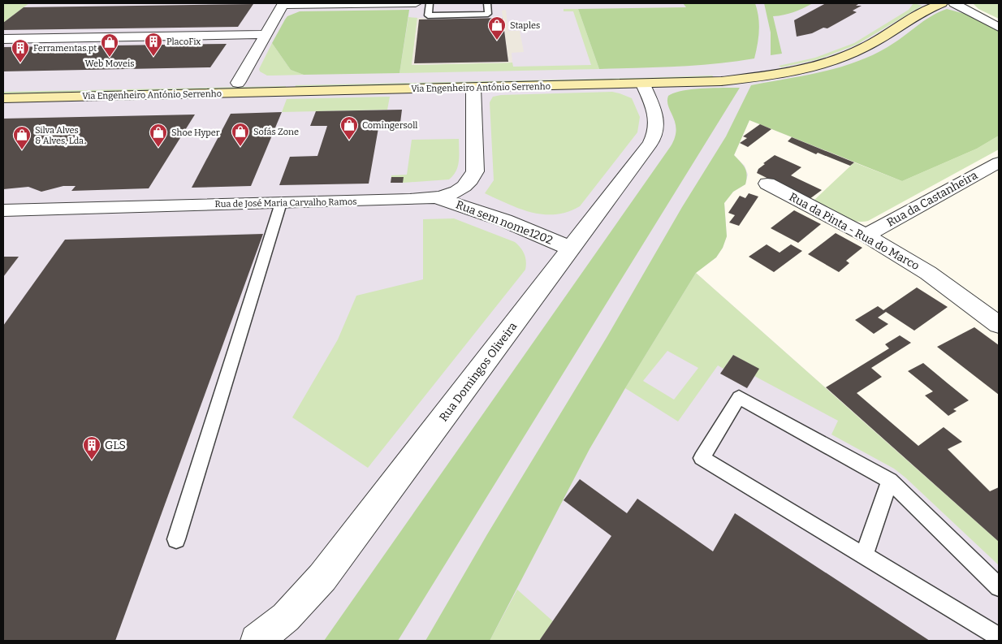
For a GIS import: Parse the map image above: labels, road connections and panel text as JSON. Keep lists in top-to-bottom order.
{
  "streets": {
    "main road": ["Via Engenheiro António Serrenho"],
    "street": [
      "Rua da Castanheira",
      "Rua de José Maria Carvalho Ramos",
      "Rua sem nome1202",
      "Rua da Pinta - Rua do Marco",
      "Rua Domingos Oliveira"
    ]
  },
  "crossings": [
    ["Via Engenheiro António Serrenho", "Rua de José Maria Carvalho Ramos"],
    ["Via Engenheiro António Serrenho", "Rua Domingos Oliveira"],
    ["Rua da Castanheira", "Rua da Pinta - Rua do Marco"],
    ["Rua de José Maria Carvalho Ramos", "Rua sem nome1202"],
    ["Rua sem nome1202", "Rua Domingos Oliveira"]
  ],
  "places": {
    "shop": [
      "Staples",
      "Web Moveis",
      "Comingersoll",
      "Sofás Zone",
      "Shoe Hyper",
      "Silva Alves & Alves, Lda."
    ],
    "building": ["PlacoFix", "Ferramentas.pt", "GLS"]
  }
}
